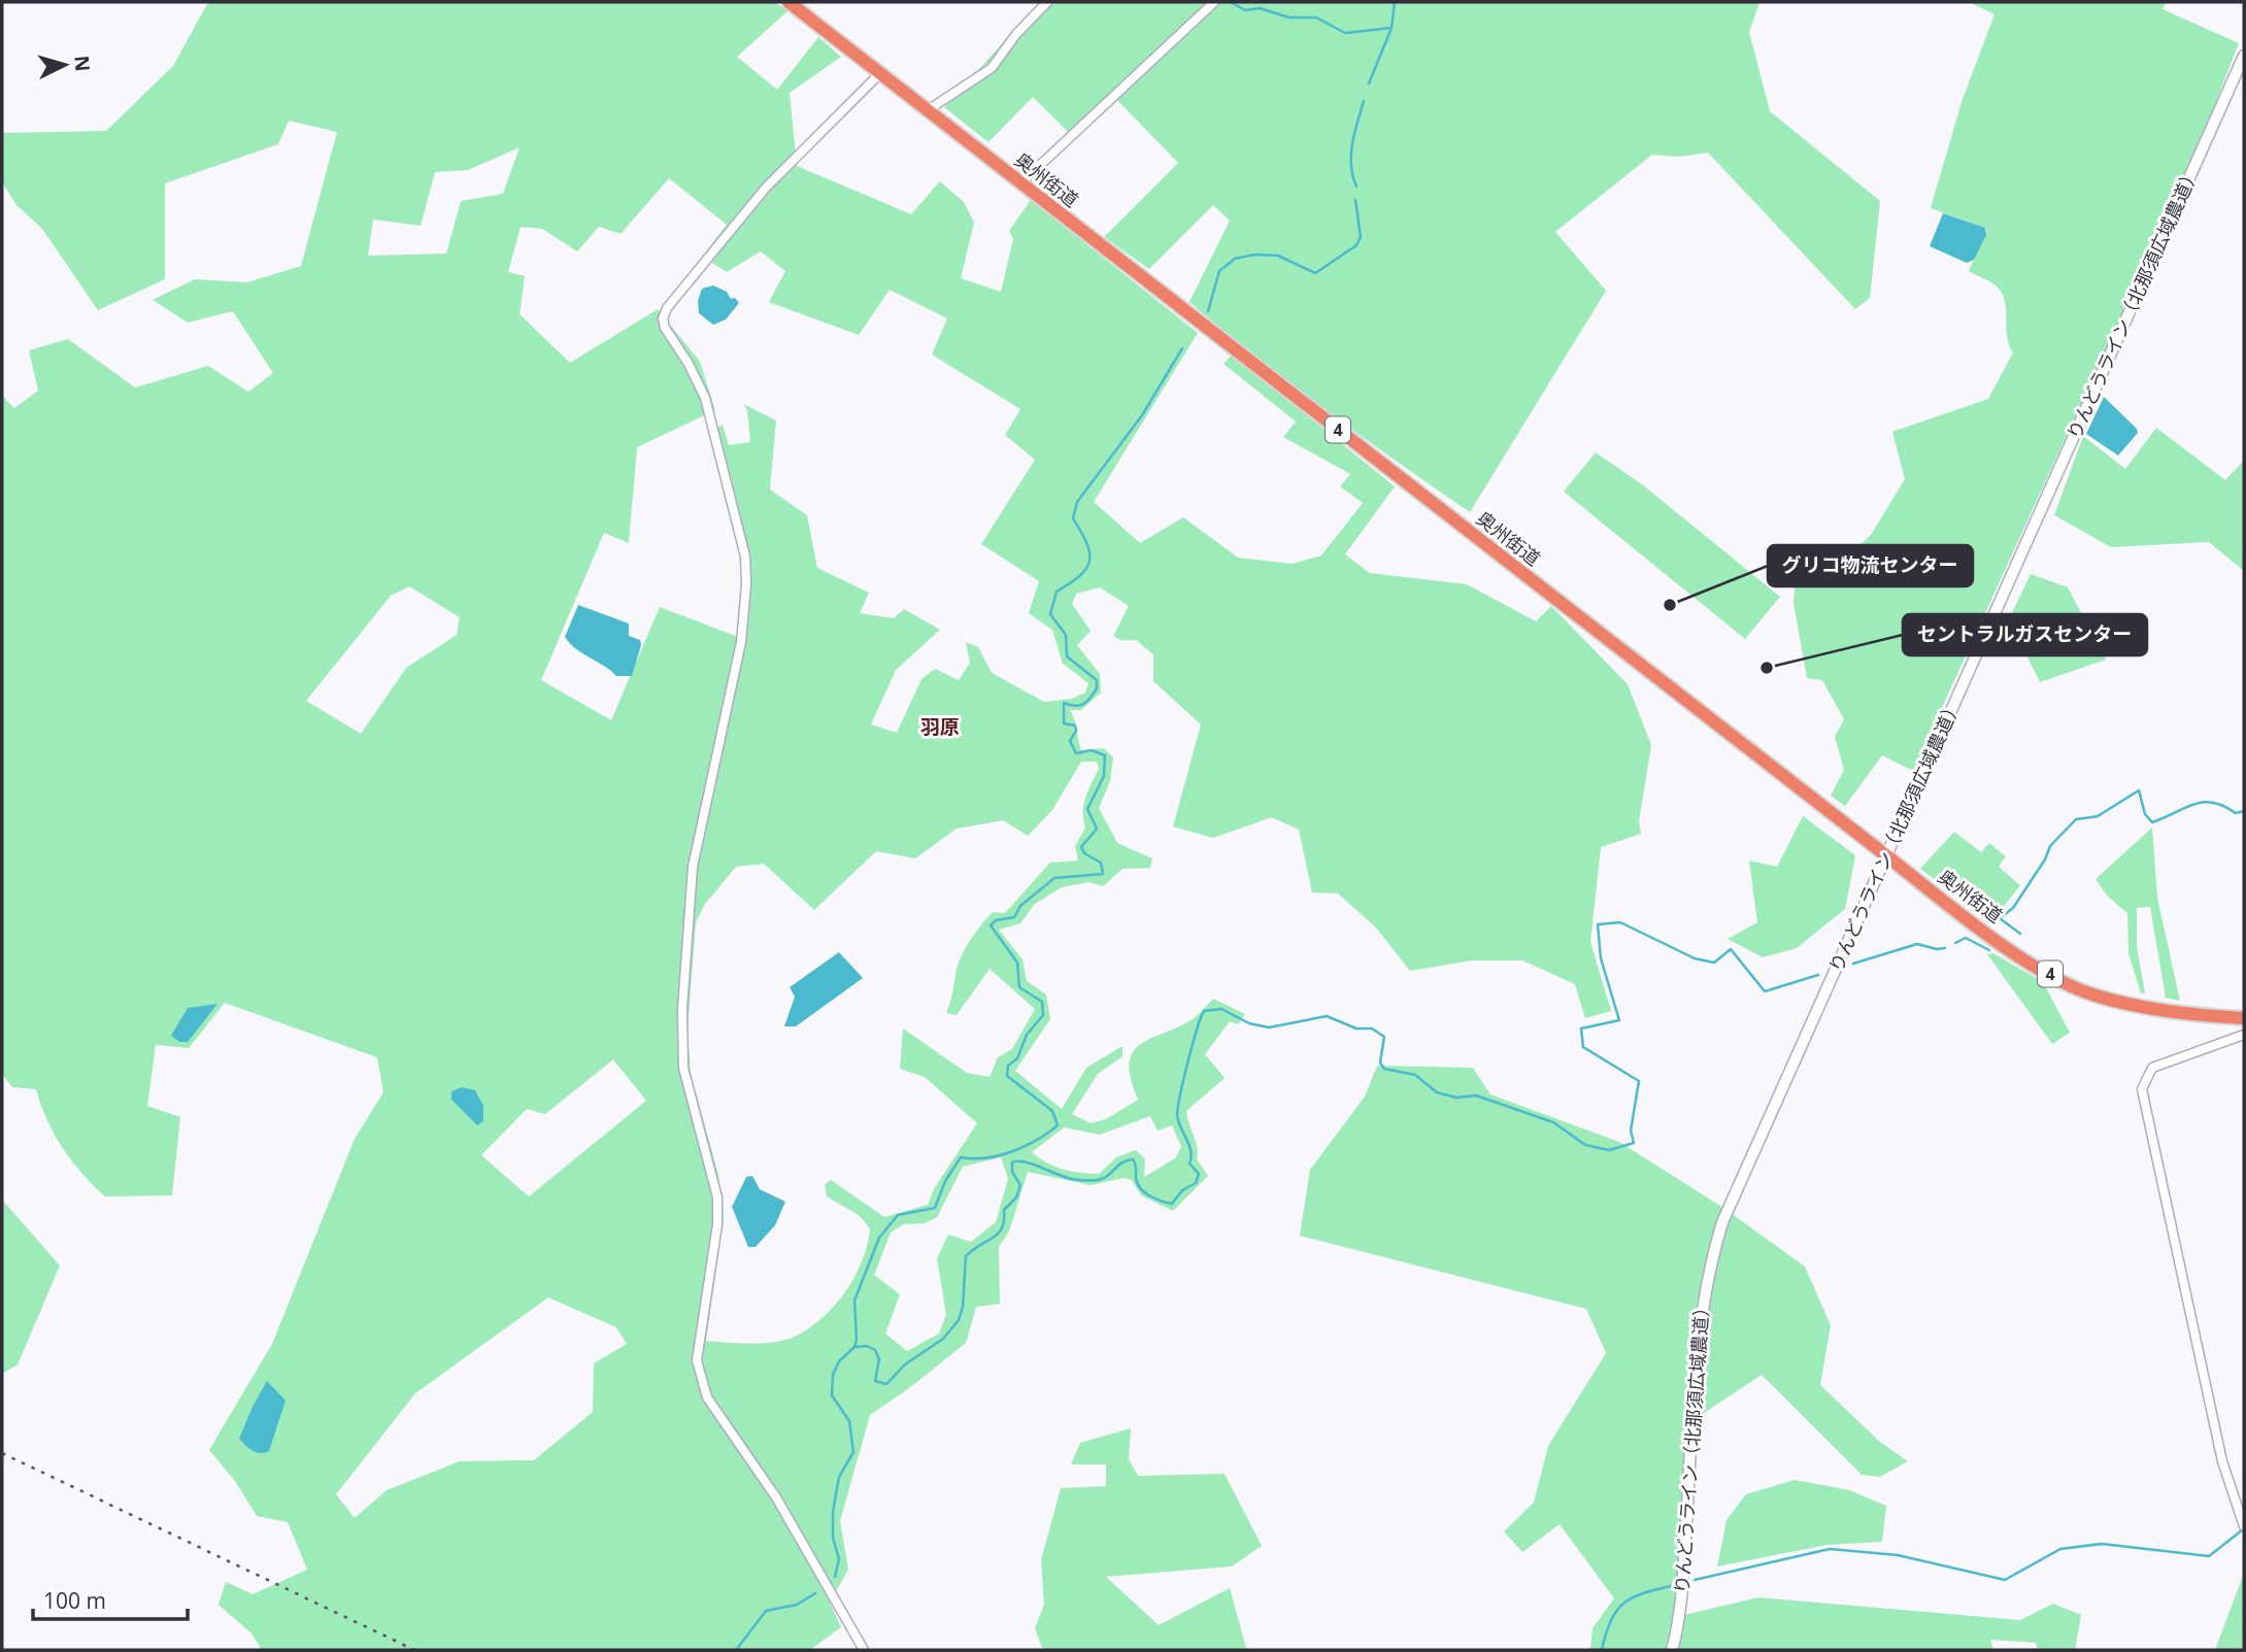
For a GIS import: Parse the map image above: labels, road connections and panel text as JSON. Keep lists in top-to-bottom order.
{
  "streets": {
    "highway": ["奥州街道", "4"],
    "street": ["りんどうライン（北那須広域農道）"]
  },
  "crossings": [
    ["奥州街道", "りんどうライン（北那須広域農道）"]
  ],
  "districts": ["羽原"],
  "places": ["グリコ物流センター", "セントラルガスセンター"],
  "scale_bar": "100 m",
  "north": "right"
}
